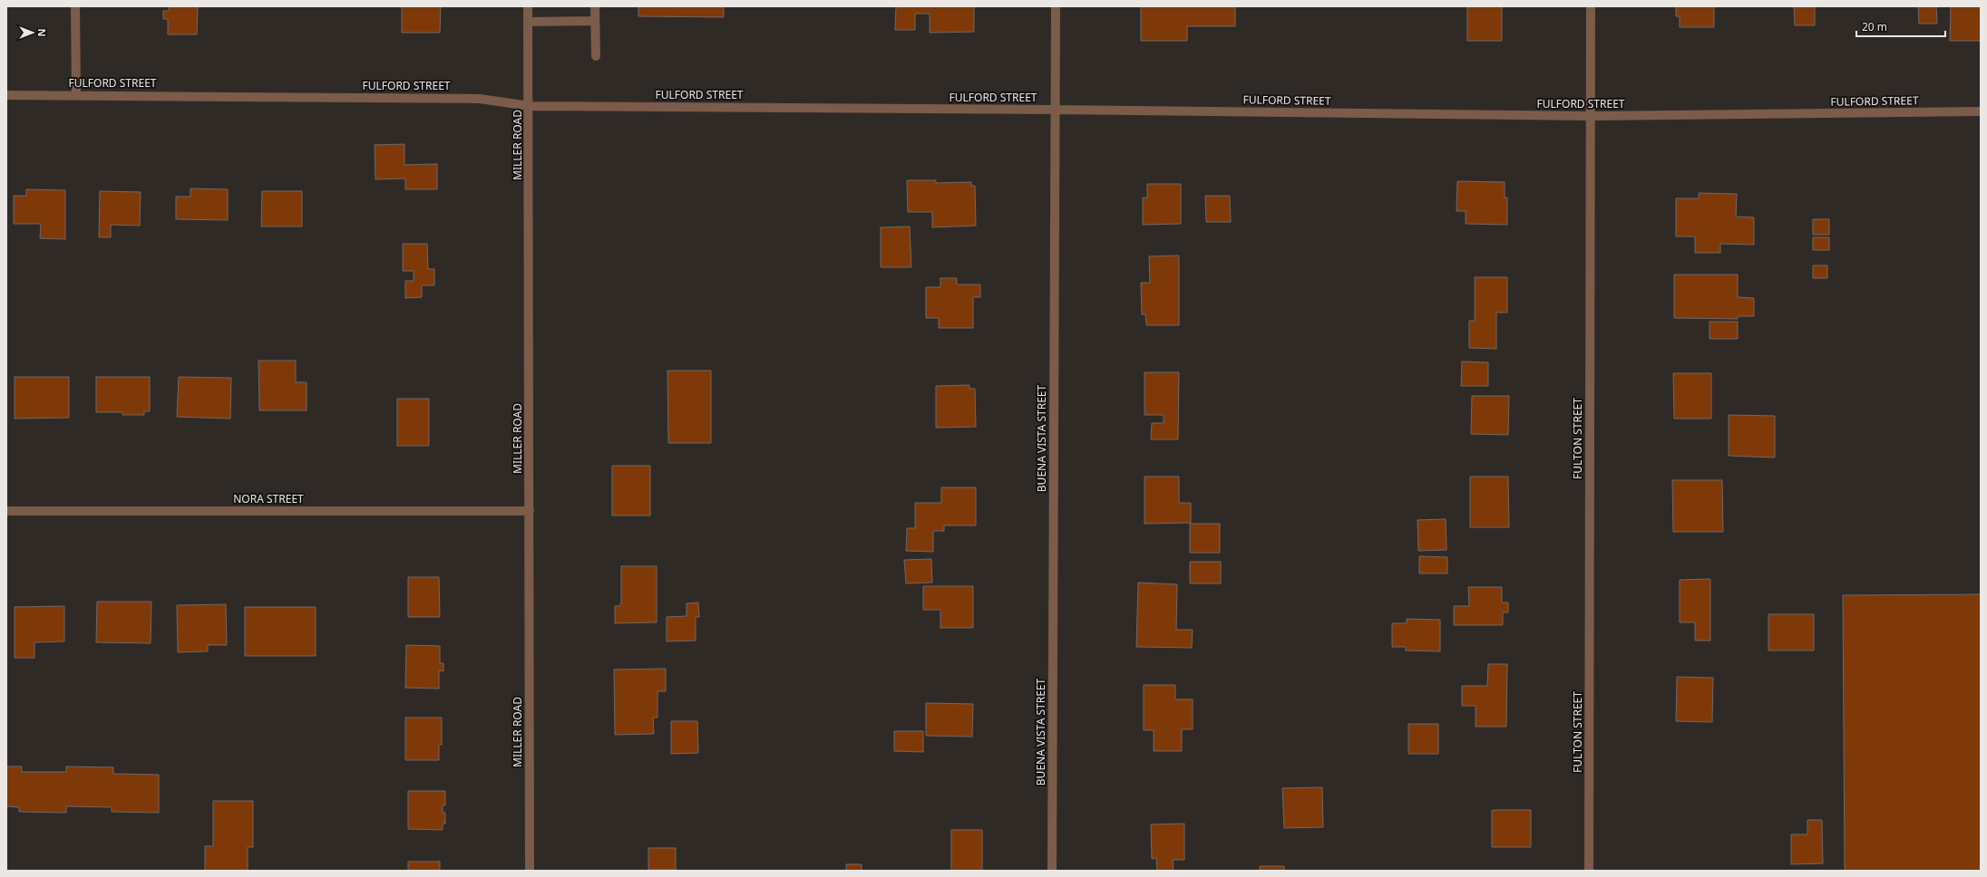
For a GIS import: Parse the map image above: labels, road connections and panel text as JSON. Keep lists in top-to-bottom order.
{
  "streets": {
    "street": [
      "FULFORD STREET",
      "MILLER ROAD",
      "BUENA VISTA STREET",
      "FULTON STREET",
      "NORA STREET"
    ]
  },
  "crossings": [
    ["FULFORD STREET", "MILLER ROAD"],
    ["FULFORD STREET", "BUENA VISTA STREET"],
    ["FULFORD STREET", "FULTON STREET"],
    ["MILLER ROAD", "NORA STREET"]
  ],
  "scale_bar": "20 m",
  "north": "right"
}
